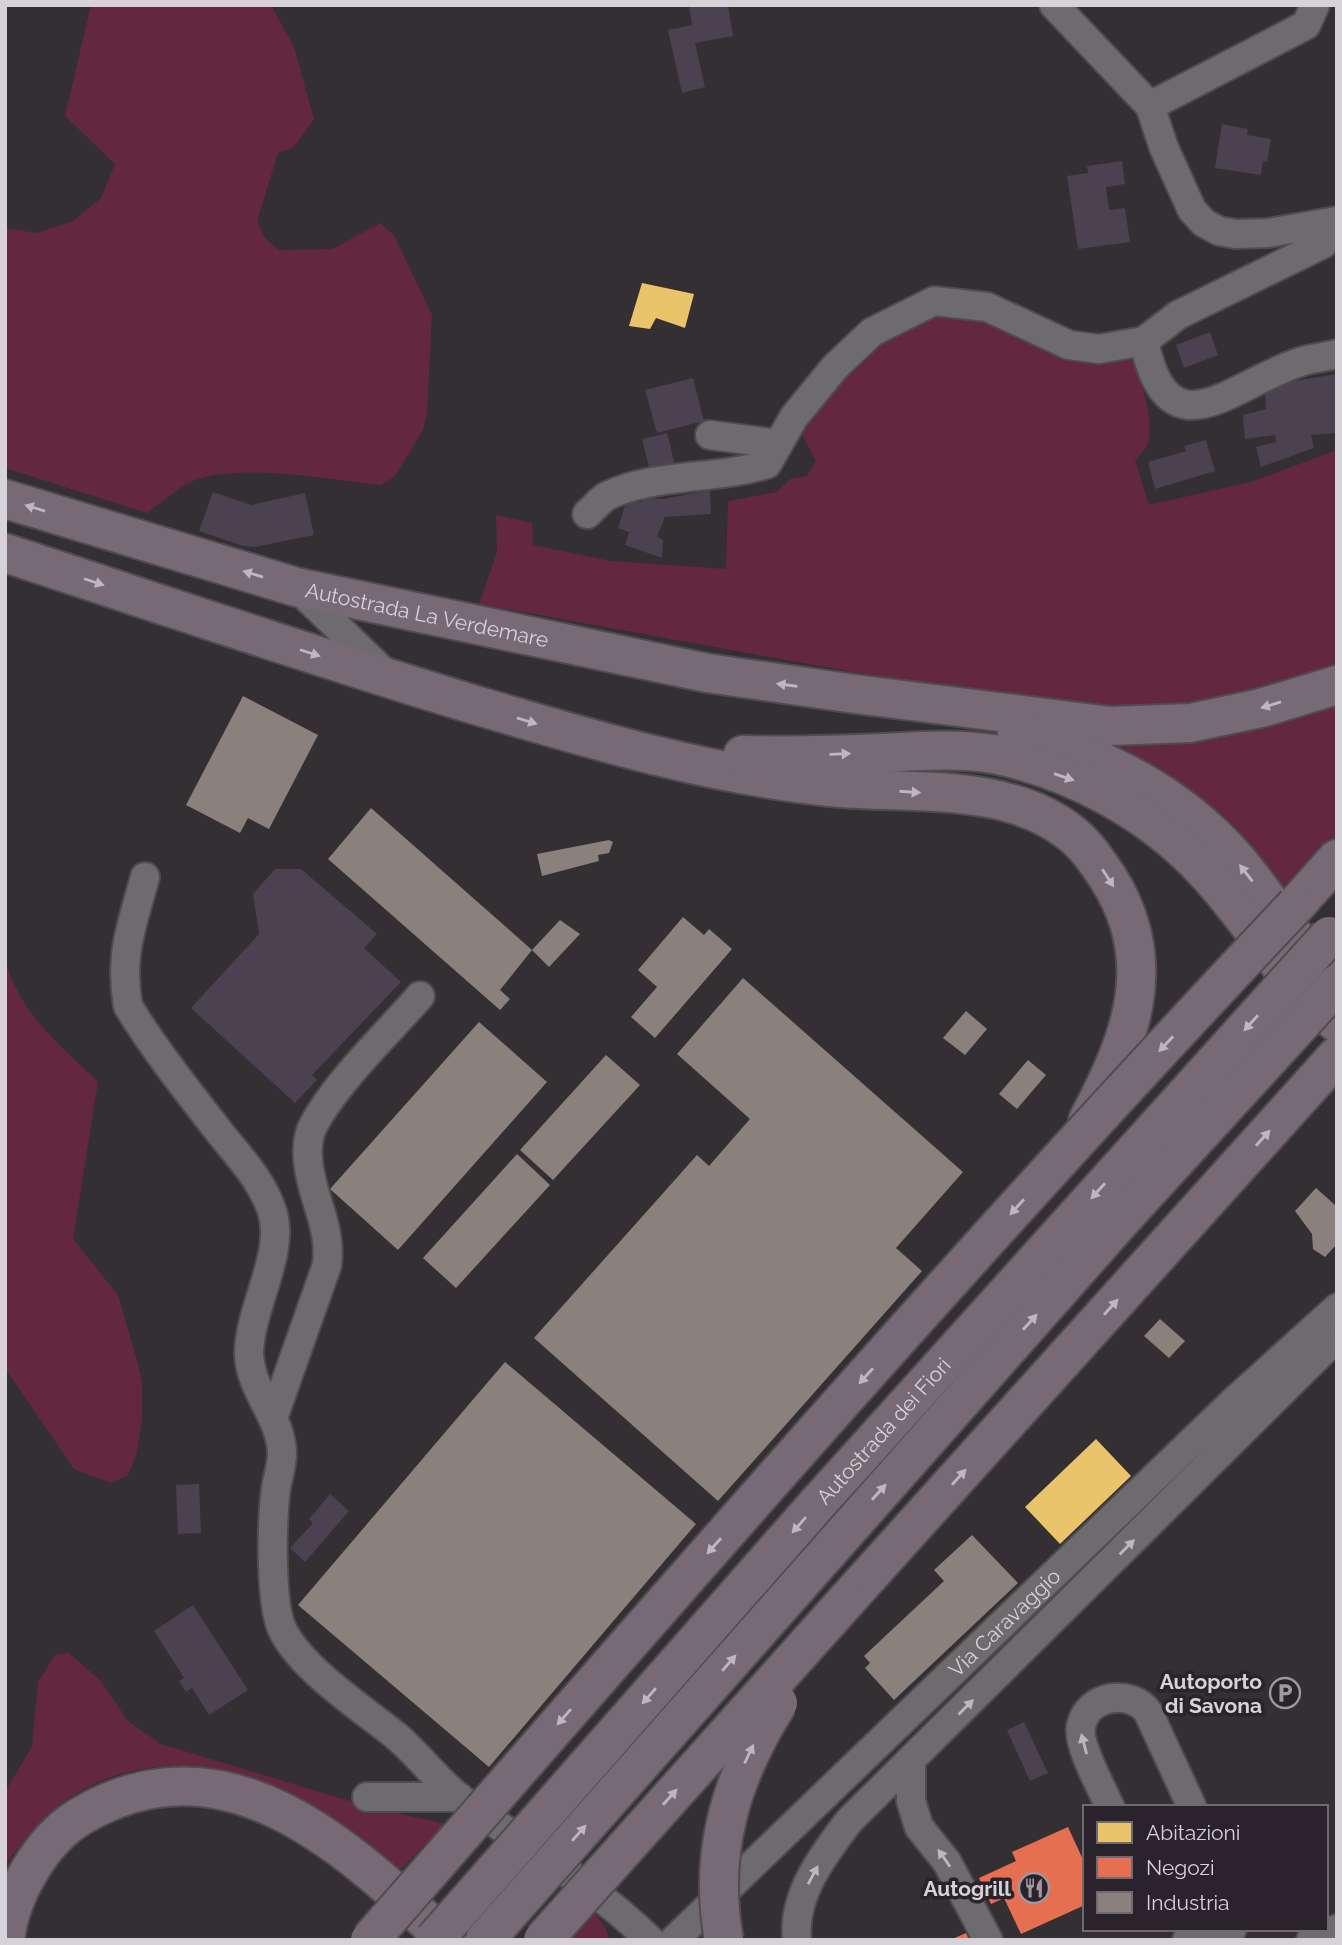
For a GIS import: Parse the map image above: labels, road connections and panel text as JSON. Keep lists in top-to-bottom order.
{
  "streets": {
    "highway": ["Autostrada La Verdemare", "Autostrada dei Fiori"],
    "street": ["Via Caravaggio"]
  },
  "places": {
    "parking": ["Autoporto di Savona"],
    "restaurant": ["Autogrill"]
  },
  "legend": ["Abitazioni", "Negozi", "Industria"]
}
